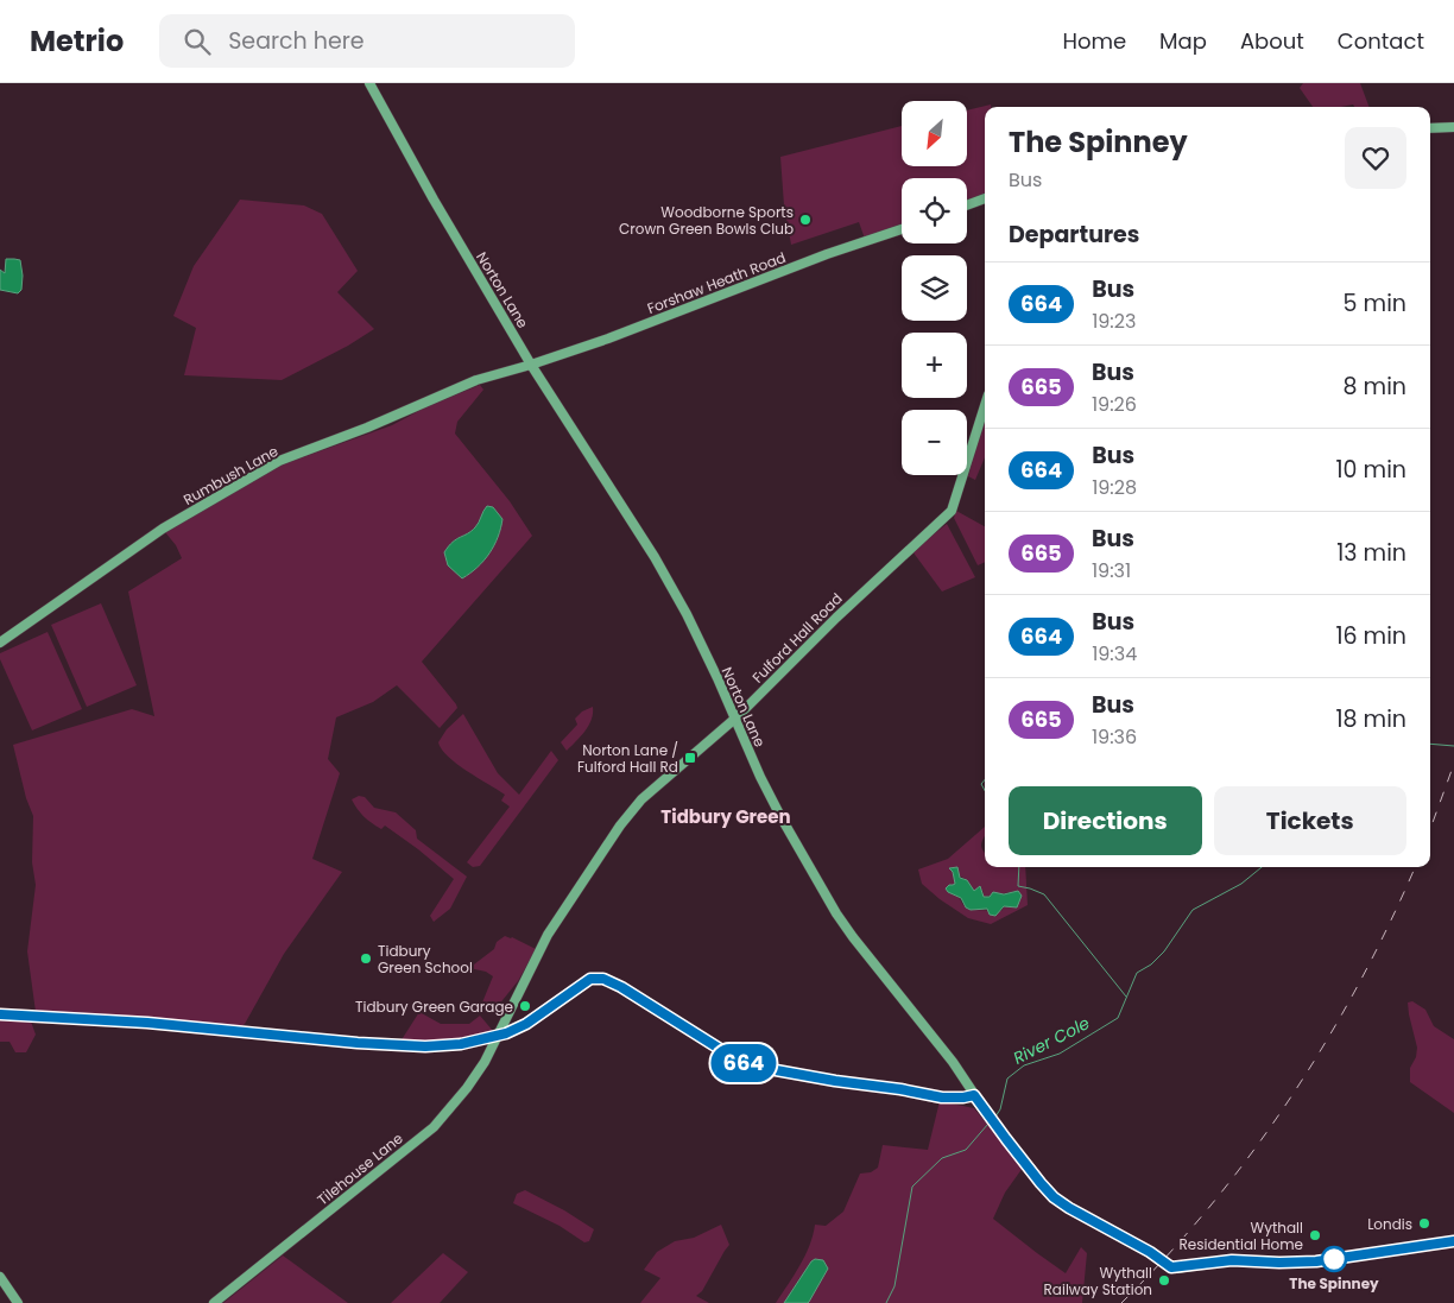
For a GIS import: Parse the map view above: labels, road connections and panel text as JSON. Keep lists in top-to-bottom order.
{
  "streets": {
    "street": [
      "Forshaw Heath Road",
      "Norton Lane",
      "Rumbush Lane",
      "Fulford Hall Road",
      "Tilehouse Lane"
    ]
  },
  "crossings": [
    ["Forshaw Heath Road", "Norton Lane"],
    ["Forshaw Heath Road", "Rumbush Lane"],
    ["Norton Lane", "Rumbush Lane"],
    ["Norton Lane", "Fulford Hall Road"],
    ["Fulford Hall Road", "Tilehouse Lane"]
  ],
  "districts": ["Tidbury Green"],
  "water": ["River Cole"],
  "places": {
    "other": [
      "Woodborne Sports Crown Green Bowls Club",
      "Tidbury Green School",
      "Tidbury Green Garage",
      "Londis",
      "Wythall Residential Home",
      "The Spinney",
      "Wythall Railway Station"
    ],
    "transit": ["Norton Lane / Fulford Hall Rd"]
  },
  "lines": ["bus line 664"],
  "north": "bottom left",
  "page": {
    "header": "Metrio",
    "search": "Search here",
    "nav": [
      "Home",
      "Map",
      "About",
      "Contact"
    ],
    "on_map": "664",
    "map_buttons": ["+", "−"],
    "heading": [
      ["The Spinney", "Bus"],
      "Departures"
    ],
    "list": [
      {
        "mark": "664",
        "name": "Bus",
        "note": "19:23",
        "value": "5 min"
      },
      {
        "mark": "665",
        "name": "Bus",
        "note": "19:26",
        "value": "8 min"
      },
      {
        "mark": "664",
        "name": "Bus",
        "note": "19:28",
        "value": "10 min"
      },
      {
        "mark": "665",
        "name": "Bus",
        "note": "19:31",
        "value": "13 min"
      },
      {
        "mark": "664",
        "name": "Bus",
        "note": "19:34",
        "value": "16 min"
      },
      {
        "mark": "665",
        "name": "Bus",
        "note": "19:36",
        "value": "18 min"
      }
    ],
    "buttons": ["Directions", "Tickets"]
  }
}
